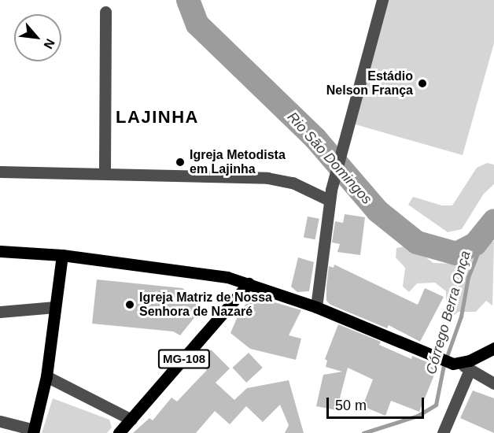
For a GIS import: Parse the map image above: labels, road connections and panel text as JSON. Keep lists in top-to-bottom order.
{
  "streets": {
    "main road": ["MG-108"]
  },
  "districts": ["LAJINHA"],
  "water": ["Rio São Domingos", "Córrego Berra Onça"],
  "places": ["Estádio Nelson França", "Igreja Metodista em Lajinha", "Igreja Matriz de Nossa Senhora de Nazaré"],
  "scale_bar": "50 m",
  "north": "bottom right"
}
